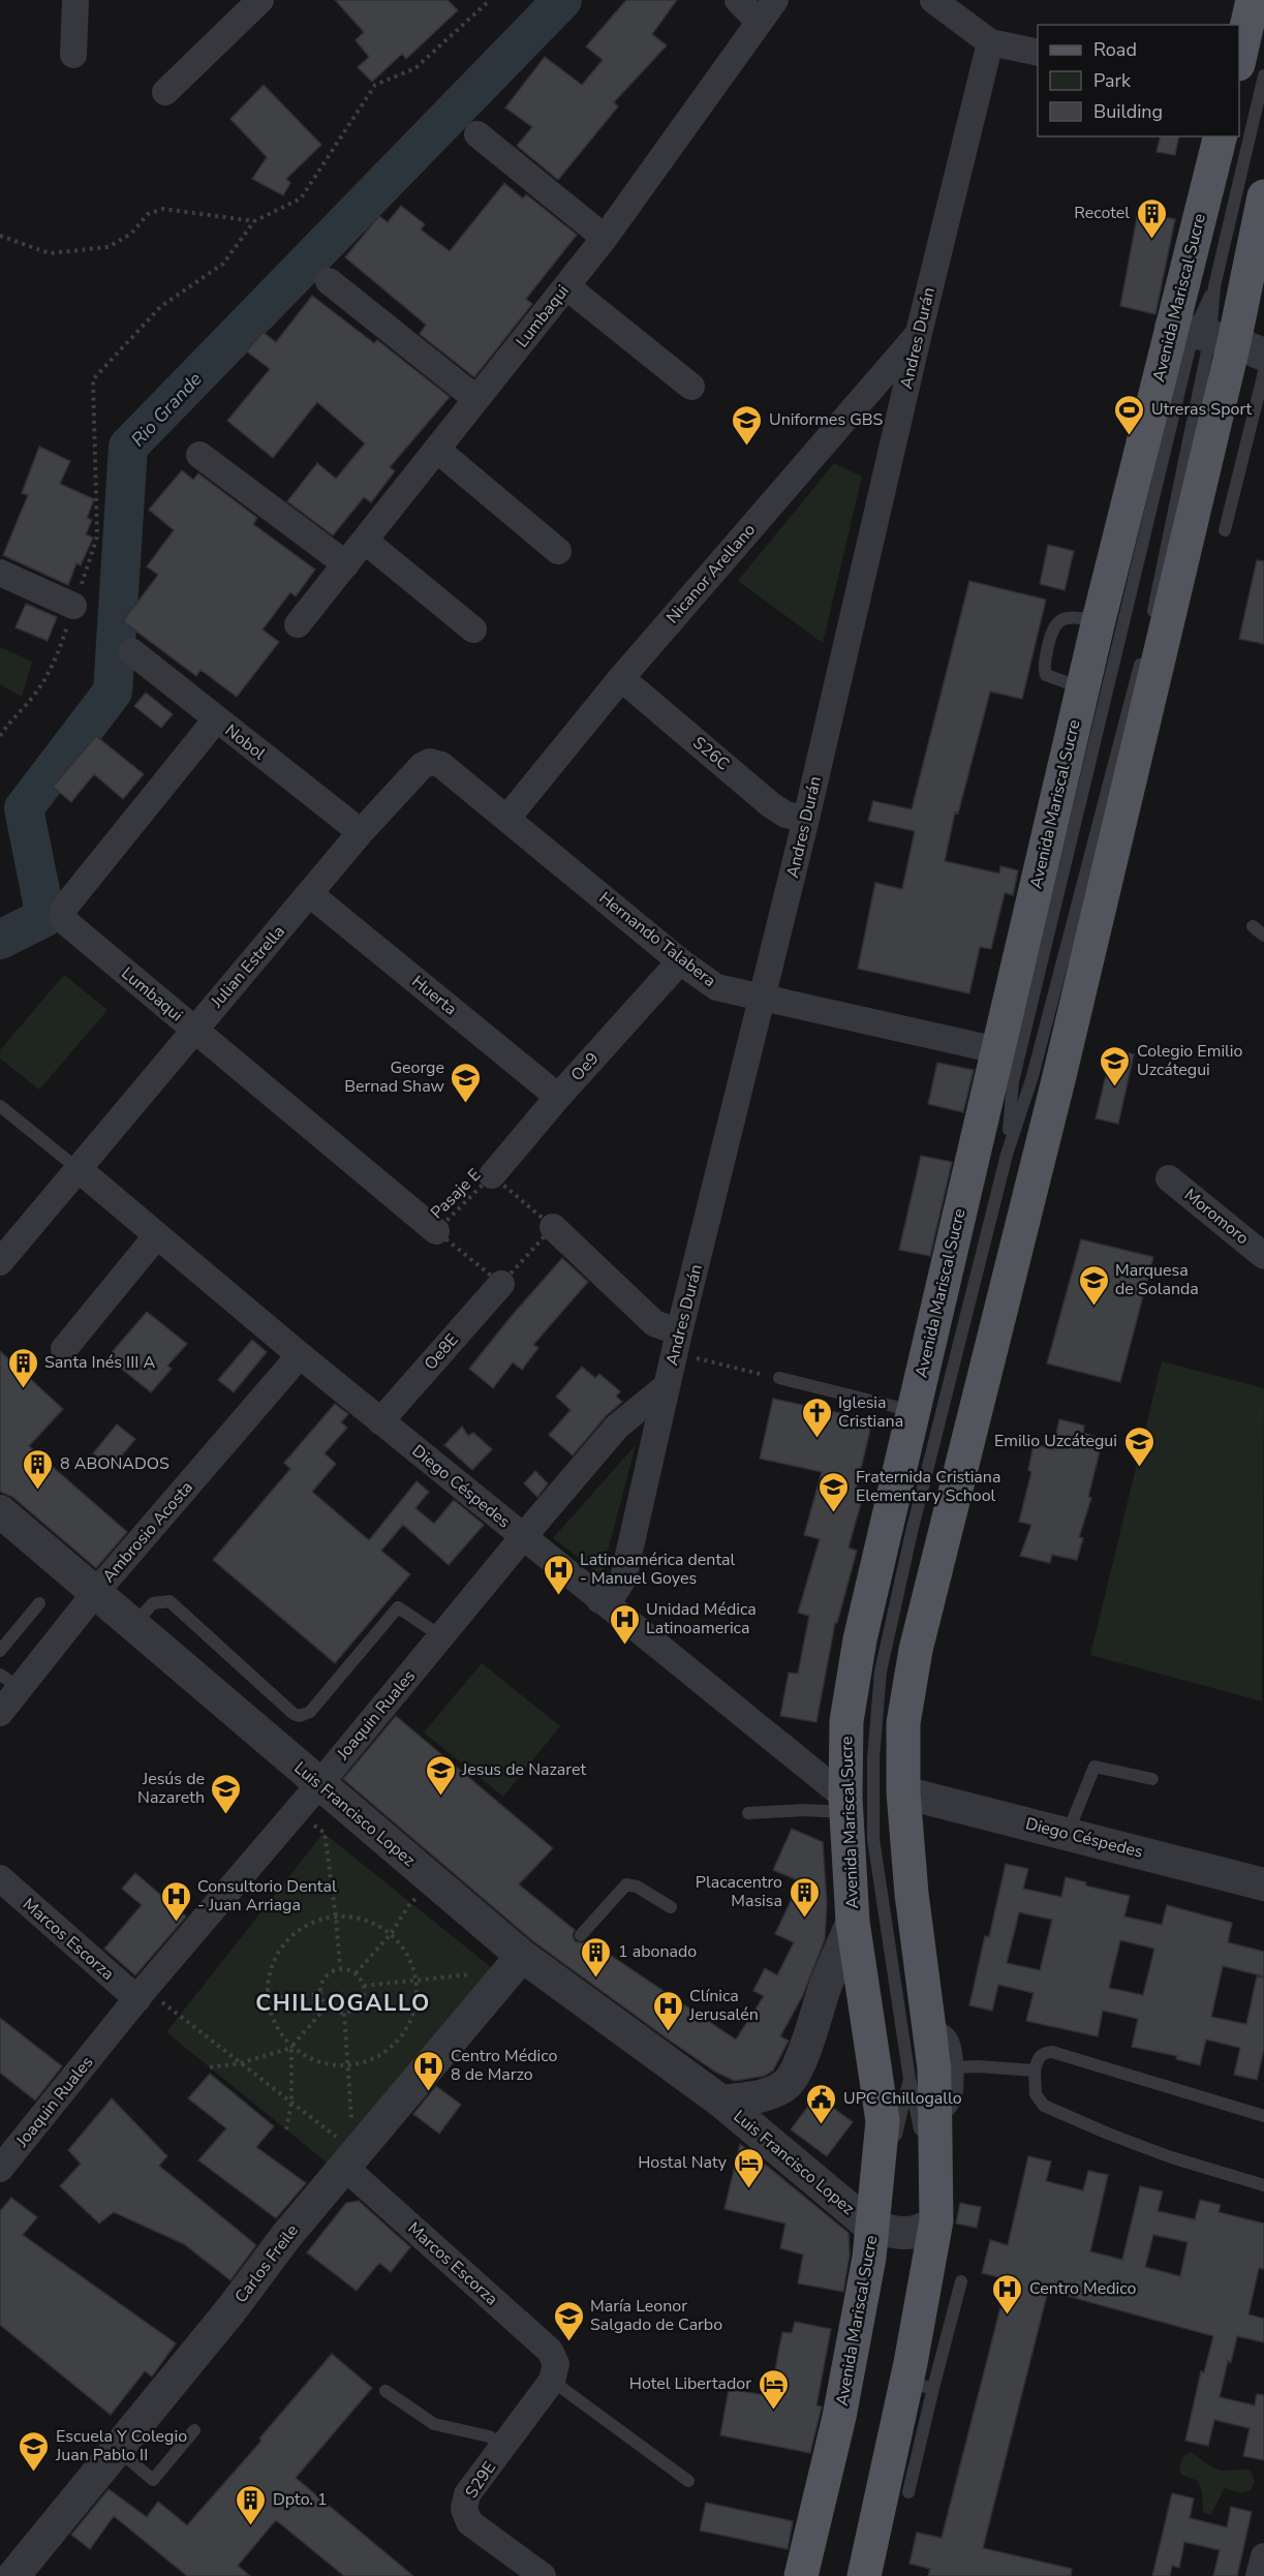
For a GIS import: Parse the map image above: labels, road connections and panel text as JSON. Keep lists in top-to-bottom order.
{
  "streets": {
    "main road": ["Avenida Mariscal Sucre"],
    "street": [
      "Lumbaqui",
      "Andres Durán",
      "Nicanor Arellano",
      "Nobol",
      "S26C",
      "Hernando Talabera",
      "Julian Estrella",
      "Huerta",
      "Oe9",
      "Moromoro",
      "Oe8E",
      "Diego Céspedes",
      "Ambrosio Acosta",
      "Joaquin Ruales",
      "Luis Francisco Lopez",
      "Marcos Escorza",
      "Carlos Freile",
      "S29E"
    ],
    "path": ["Pasaje E"]
  },
  "crossings": [
    ["Avenida Mariscal Sucre", "Hernando Talabera"],
    ["Avenida Mariscal Sucre", "Diego Céspedes"],
    ["Avenida Mariscal Sucre", "Luis Francisco Lopez"],
    ["Lumbaqui", "Nobol"],
    ["Lumbaqui", "Julian Estrella"],
    ["Lumbaqui", "Pasaje E"],
    ["Andres Durán", "Nicanor Arellano"],
    ["Andres Durán", "S26C"],
    ["Andres Durán", "Hernando Talabera"],
    ["Andres Durán", "Diego Céspedes"],
    ["Andres Durán", "Joaquin Ruales"],
    ["Nicanor Arellano", "S26C"],
    ["Nicanor Arellano", "Hernando Talabera"],
    ["Nobol", "Julian Estrella"],
    ["Hernando Talabera", "Julian Estrella"],
    ["Hernando Talabera", "Oe9"],
    ["Julian Estrella", "Huerta"],
    ["Julian Estrella", "Diego Céspedes"],
    ["Huerta", "Oe9"],
    ["Oe9", "Pasaje E"],
    ["Oe8E", "Diego Céspedes"],
    ["Diego Céspedes", "Ambrosio Acosta"],
    ["Diego Céspedes", "Joaquin Ruales"],
    ["Ambrosio Acosta", "Luis Francisco Lopez"],
    ["Joaquin Ruales", "Luis Francisco Lopez"],
    ["Joaquin Ruales", "Marcos Escorza"],
    ["Luis Francisco Lopez", "Carlos Freile"],
    ["Marcos Escorza", "Carlos Freile"],
    ["Marcos Escorza", "S29E"]
  ],
  "districts": ["CHILLOGALLO"],
  "water": ["Rio Grande"],
  "places": {
    "building": [
      "Recotel",
      "Santa Inés III A",
      "8 ABONADOS",
      "Placacentro Masisa",
      "1 abonado",
      "Dpto. 1"
    ],
    "sports": ["Utreras Sport"],
    "school or university": [
      "Uniformes GBS",
      "Colegio Emilio Uzcátegui",
      "George Bernad Shaw",
      "Marquesa de Solanda",
      "Emilio Uzcátegui",
      "Fraternida Cristiana Elementary School",
      "Jesus de Nazaret",
      "Jesús de Nazareth",
      "María Leonor Salgado de Carbo",
      "Escuela Y Colegio Juan Pablo II"
    ],
    "church": ["Iglesia Cristiana"],
    "hospital": [
      "Latinoamérica dental - Manuel Goyes",
      "Unidad Médica Latinoamerica",
      "Consultorio Dental - Juan Arriaga",
      "Clínica Jerusalén",
      "Centro Médico 8 de Marzo",
      "Centro Medico"
    ],
    "public building": ["UPC Chillogallo"],
    "hotel": ["Hostal Naty", "Hotel Libertador"]
  },
  "legend": ["Road", "Park", "Building"]
}
